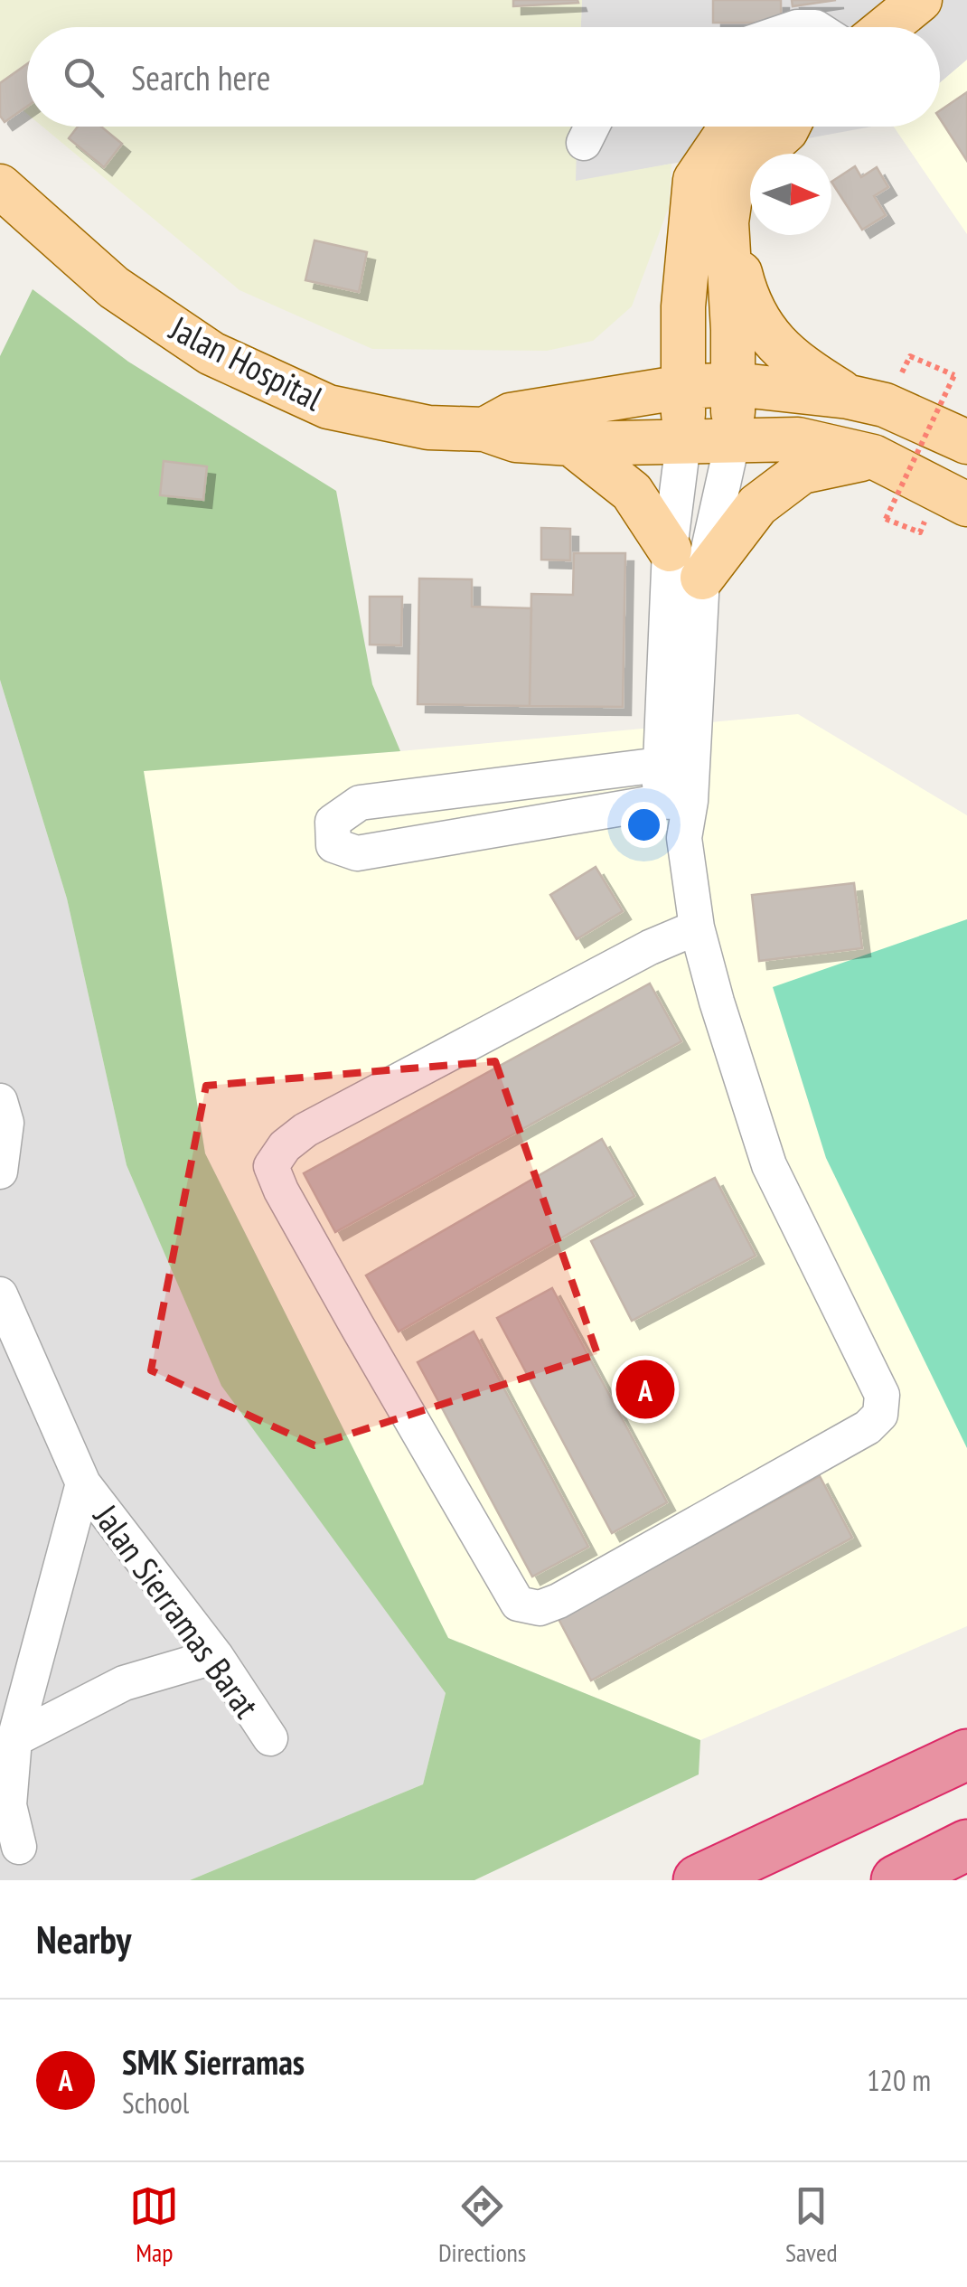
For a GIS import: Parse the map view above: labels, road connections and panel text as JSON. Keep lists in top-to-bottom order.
{
  "streets": {
    "main road": ["Jalan Hospital"],
    "street": ["Jalan Sierramas Barat"]
  },
  "north": "right",
  "page": {
    "search": "Search here",
    "pins": "A",
    "heading": "Nearby",
    "list": [
      {
        "mark": "A",
        "name": "SMK Sierramas",
        "note": "School",
        "value": "120 m"
      }
    ],
    "nav": ["Map", "Directions", "Saved"]
  }
}
